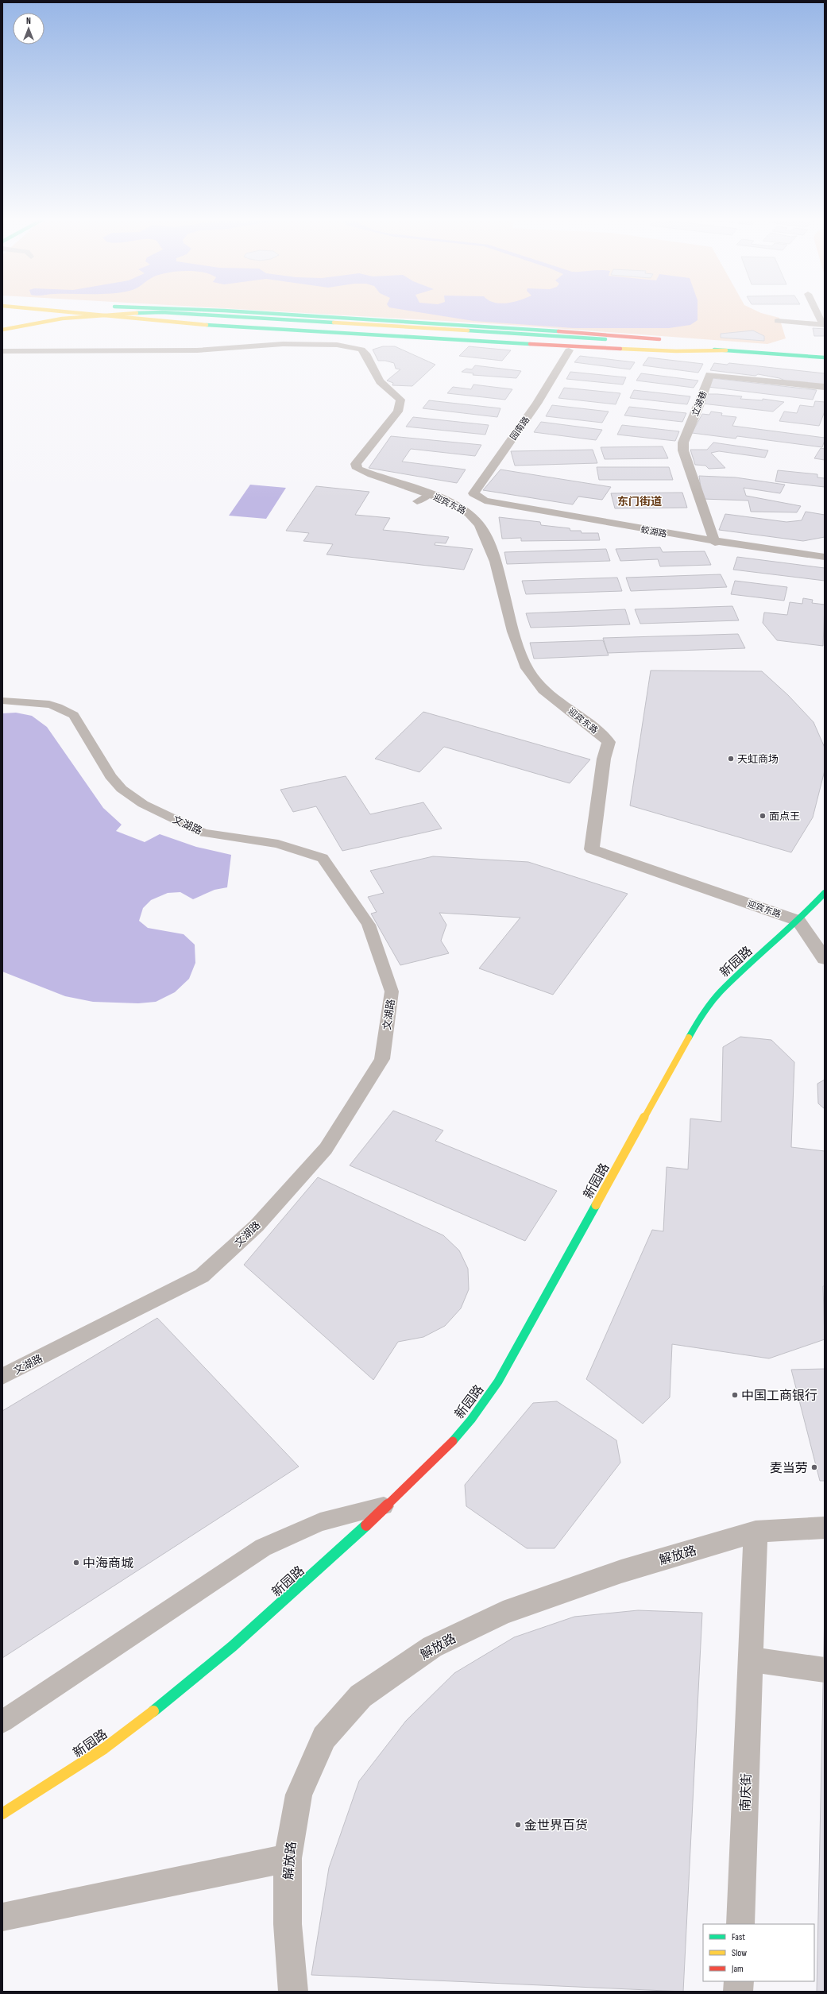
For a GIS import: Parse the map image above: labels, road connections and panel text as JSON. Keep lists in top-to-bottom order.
{
  "streets": {
    "main road": ["新园路"],
    "street": [
      "立湖巷",
      "园南路",
      "迎宾东路",
      "蛟湖路",
      "解放路",
      "南庆街"
    ],
    "lane": ["文湖路"]
  },
  "crossings": [
    ["立湖巷", "蛟湖路"],
    ["园南路", "蛟湖路"],
    ["迎宾东路", "新园路"],
    ["解放路", "南庆街"]
  ],
  "districts": ["东门街道"],
  "places": [
    "天虹商场",
    "面点王",
    "中国工商银行",
    "麦当劳",
    "中海商城",
    "金世界百货"
  ],
  "legend": ["Fast", "Slow", "Jam"],
  "north": "top"
}
